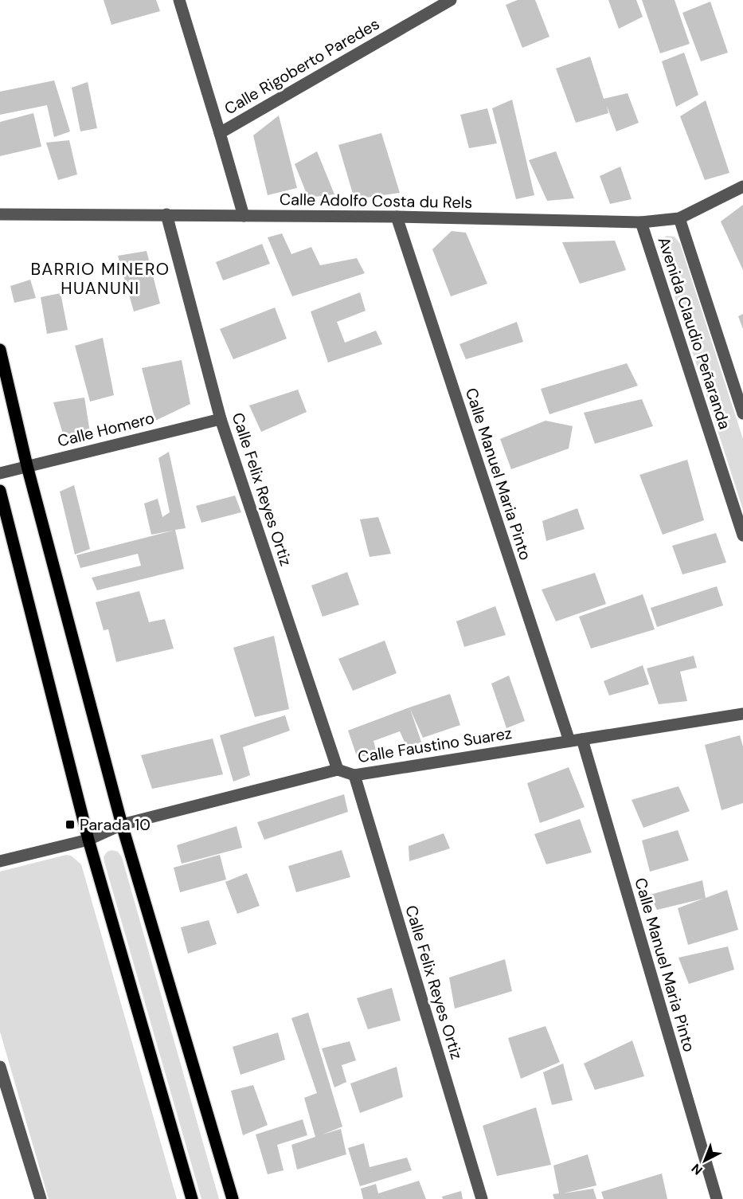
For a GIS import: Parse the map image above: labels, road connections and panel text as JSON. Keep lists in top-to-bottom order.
{
  "streets": {
    "street": [
      "Calle Rigoberto Paredes",
      "Calle Adolfo Costa du Rels",
      "Avenida Claudio Peñaranda",
      "Calle Homero",
      "Calle Manuel Maria Pinto",
      "Calle Felix Reyes Ortiz",
      "Calle Faustino Suarez"
    ]
  },
  "crossings": [
    ["Calle Adolfo Costa du Rels", "Avenida Claudio Peñaranda"],
    ["Calle Adolfo Costa du Rels", "Calle Manuel Maria Pinto"],
    ["Calle Adolfo Costa du Rels", "Calle Felix Reyes Ortiz"],
    ["Calle Homero", "Calle Felix Reyes Ortiz"],
    ["Calle Manuel Maria Pinto", "Calle Faustino Suarez"],
    ["Calle Felix Reyes Ortiz", "Calle Faustino Suarez"]
  ],
  "districts": ["BARRIO MINERO HUANUNI"],
  "places": {
    "transit": ["Parada 10"]
  },
  "north": "bottom left"
}
